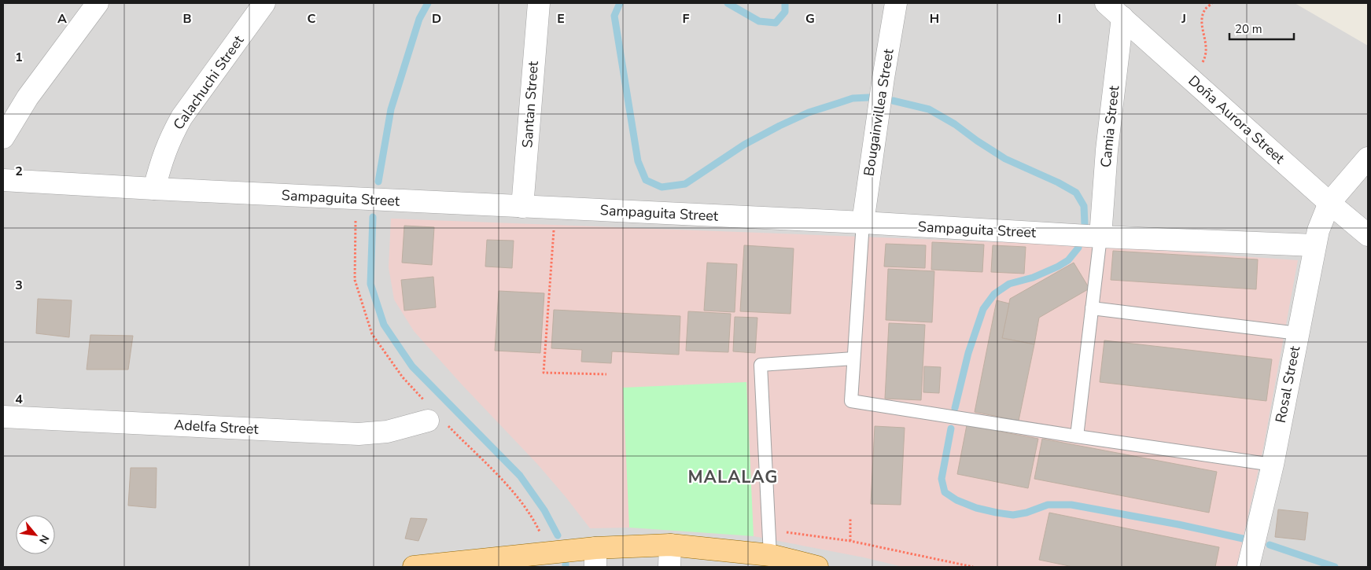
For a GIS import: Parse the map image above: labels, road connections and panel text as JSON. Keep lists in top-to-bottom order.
{
  "streets": {
    "street": [
      "Calachuchi Street",
      "Santan Street",
      "Bougainvillea Street",
      "Doña Aurora Street",
      "Camia Street",
      "Sampaguita Street",
      "Rosal Street",
      "Adelfa Street"
    ]
  },
  "crossings": [
    ["Calachuchi Street", "Sampaguita Street"],
    ["Santan Street", "Sampaguita Street"],
    ["Bougainvillea Street", "Sampaguita Street"],
    ["Doña Aurora Street", "Camia Street"],
    ["Doña Aurora Street", "Rosal Street"],
    ["Camia Street", "Sampaguita Street"],
    ["Sampaguita Street", "Rosal Street"]
  ],
  "districts": ["MALALAG"],
  "scale_bar": "20 m",
  "north": "bottom right",
  "grid": {
    "columns": [
      "A",
      "B",
      "C",
      "D",
      "E",
      "F",
      "G",
      "H",
      "I",
      "J"
    ],
    "rows": [
      "1",
      "2",
      "3",
      "4"
    ]
  }
}
